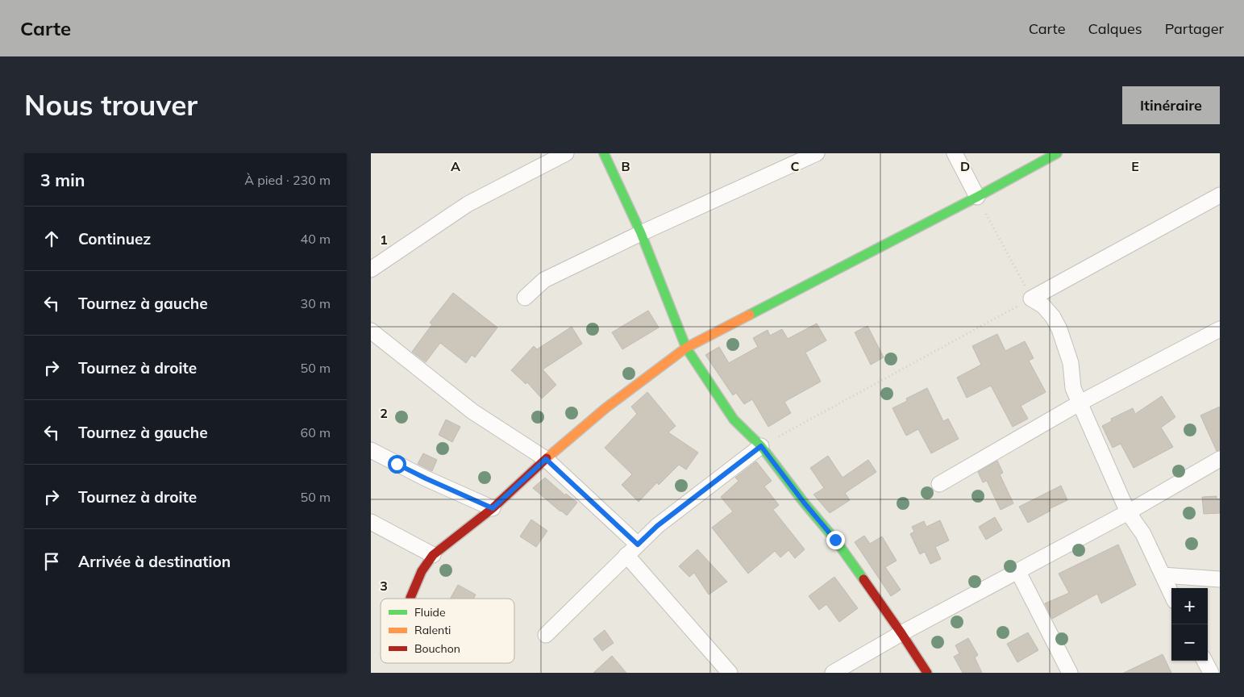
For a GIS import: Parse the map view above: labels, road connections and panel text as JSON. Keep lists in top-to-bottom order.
{
  "legend": ["Fluide", "Ralenti", "Bouchon"],
  "page": {
    "header": "Carte",
    "nav": ["Carte", "Calques", "Partager"],
    "buttons": "Itinéraire",
    "title": "Nous trouver",
    "heading": ["3 min", "À pied · 230 m"],
    "list": [
      ["Continuez", "40 m"],
      ["Tournez à gauche", "30 m"],
      ["Tournez à droite", "50 m"],
      ["Tournez à gauche", "60 m"],
      ["Tournez à droite", "50 m"],
      "Arrivée à destination"
    ],
    "map_buttons": ["+", "−"]
  },
  "grid": {
    "columns": [
      "A",
      "B",
      "C",
      "D",
      "E"
    ],
    "rows": ["1", "2", "3"]
  }
}
